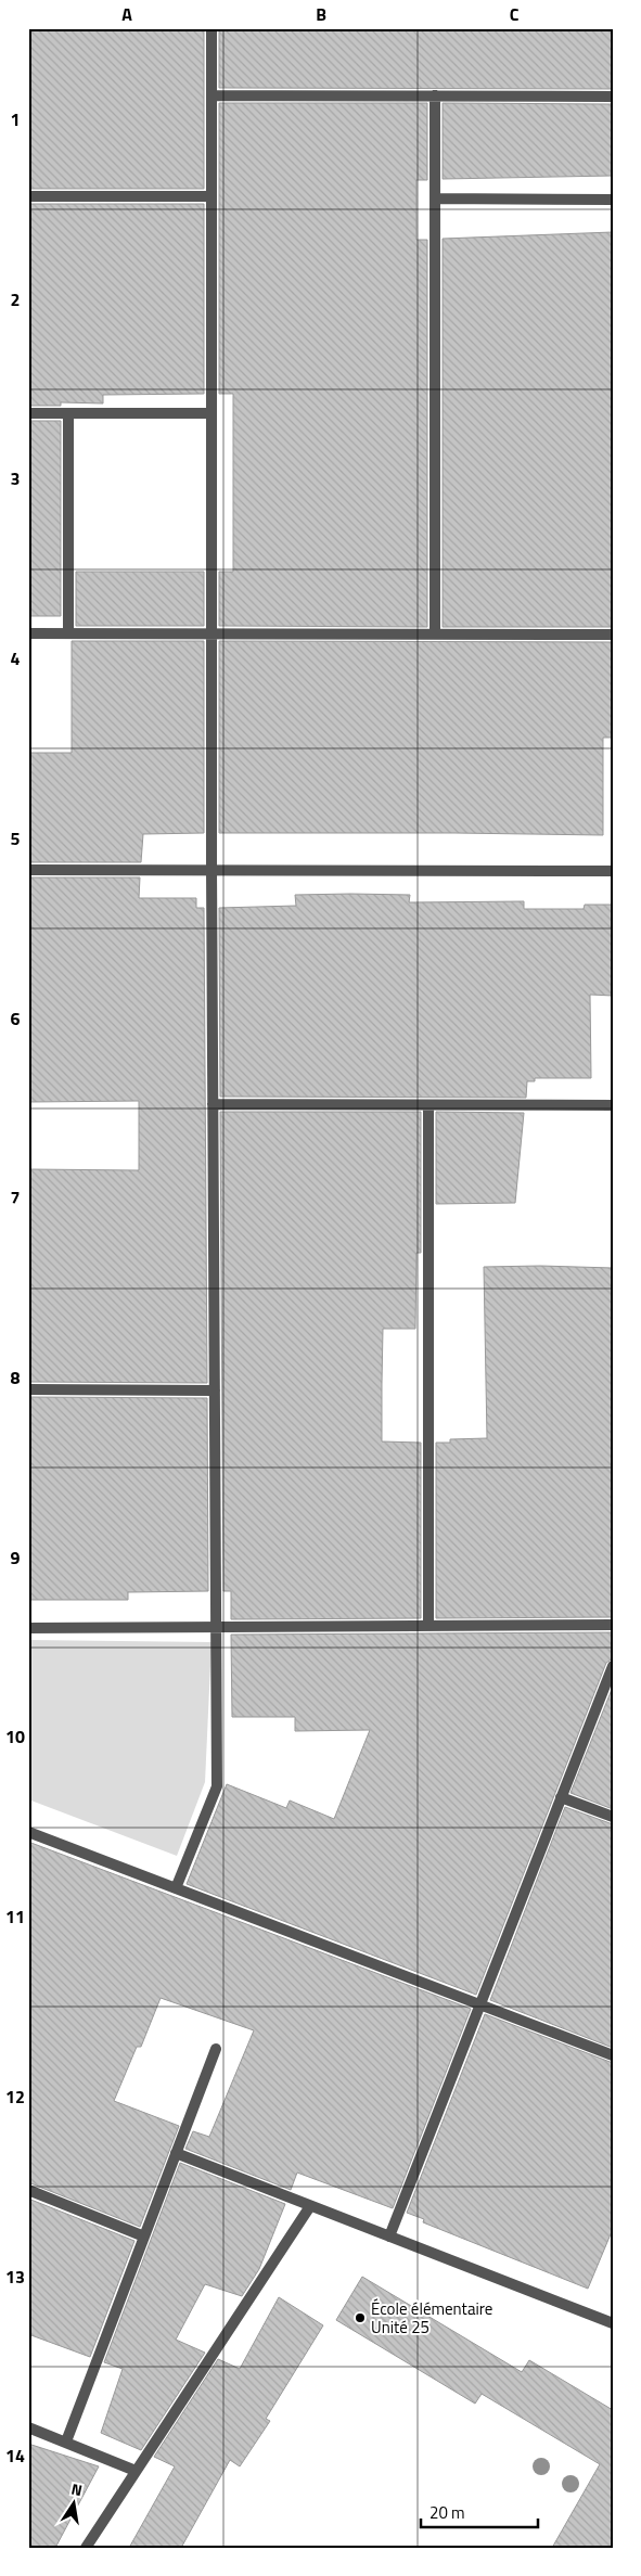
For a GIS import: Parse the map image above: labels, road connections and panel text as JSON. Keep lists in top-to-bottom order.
{
  "places": ["École élémentaire Unité 25"],
  "scale_bar": "20 m",
  "north": "top",
  "grid": {
    "columns": ["A", "B", "C"],
    "rows": [
      "1",
      "2",
      "3",
      "4",
      "5",
      "6",
      "7",
      "8",
      "9",
      "10",
      "11",
      "12",
      "13",
      "14"
    ]
  }
}
